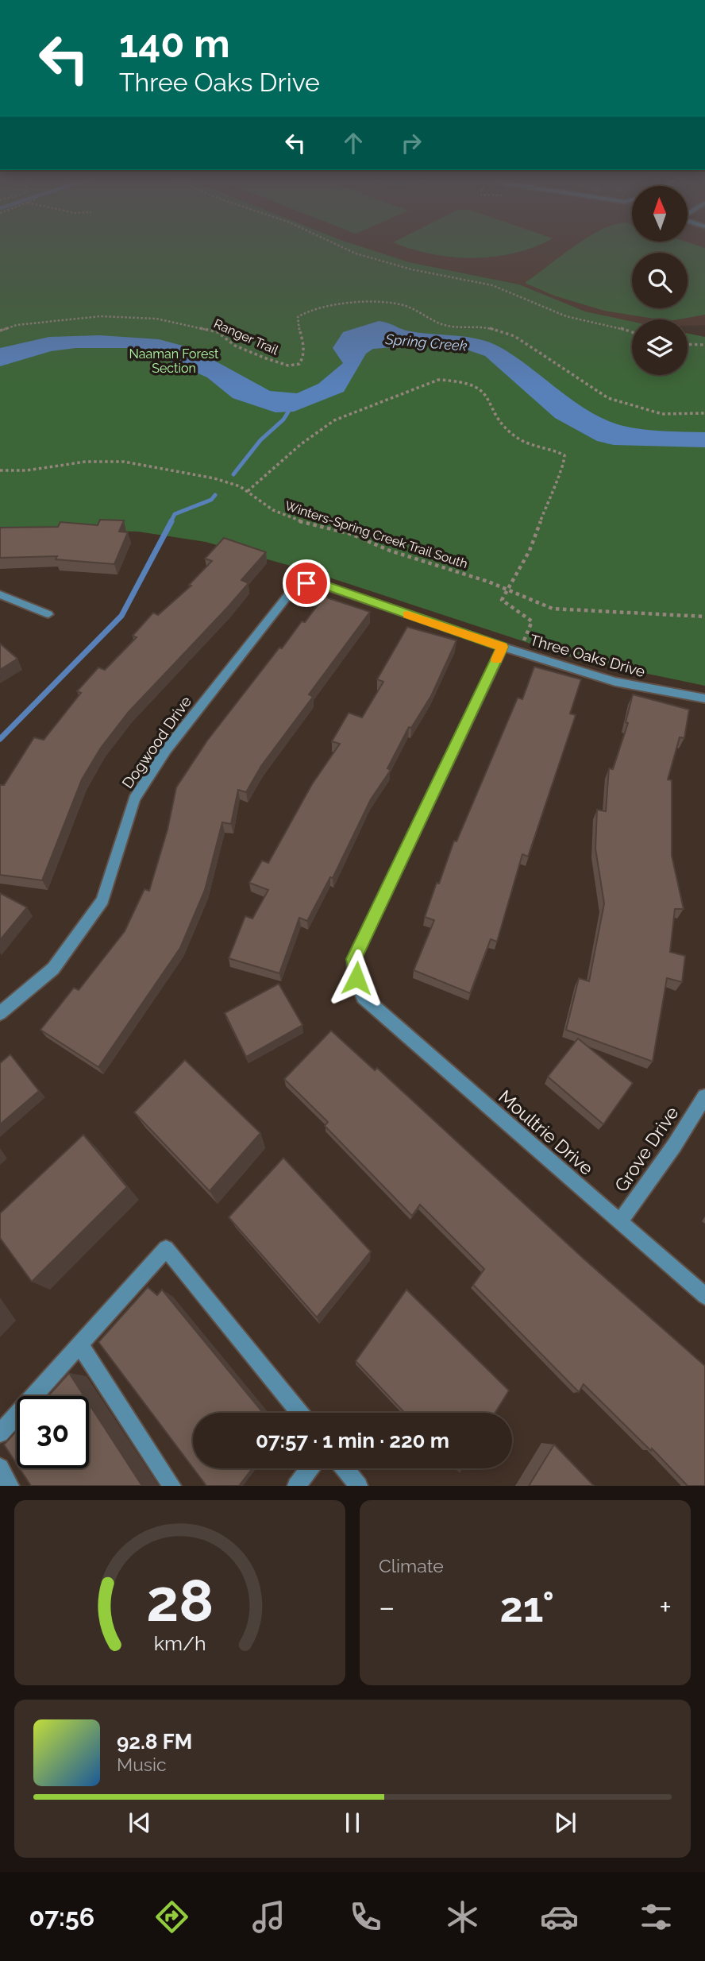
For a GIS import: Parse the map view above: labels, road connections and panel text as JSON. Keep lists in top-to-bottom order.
{
  "streets": {
    "street": [
      "Three Oaks Drive",
      "Dogwood Drive",
      "Moultrie Drive",
      "Grove Drive"
    ],
    "path": ["Ranger Trail", "Winters-Spring Creek Trail South"]
  },
  "crossings": [
    ["Three Oaks Drive", "Dogwood Drive"],
    ["Three Oaks Drive", "Moultrie Drive"],
    ["Moultrie Drive", "Grove Drive"]
  ],
  "water": ["Spring Creek"],
  "parks": ["Naaman Forest Section"],
  "north": "top",
  "page": {
    "turn": ["140 m", "Three Oaks Drive"],
    "limit": "30",
    "trip": "07:57 · 1 min · 220 m",
    "tile": "Climate",
    "heat": ["−", "21°", "+"],
    "song": ["92.8 FM", "Music"],
    "tabs": "07:56",
    "gauge": ["28", "km/h"]
  }
}
